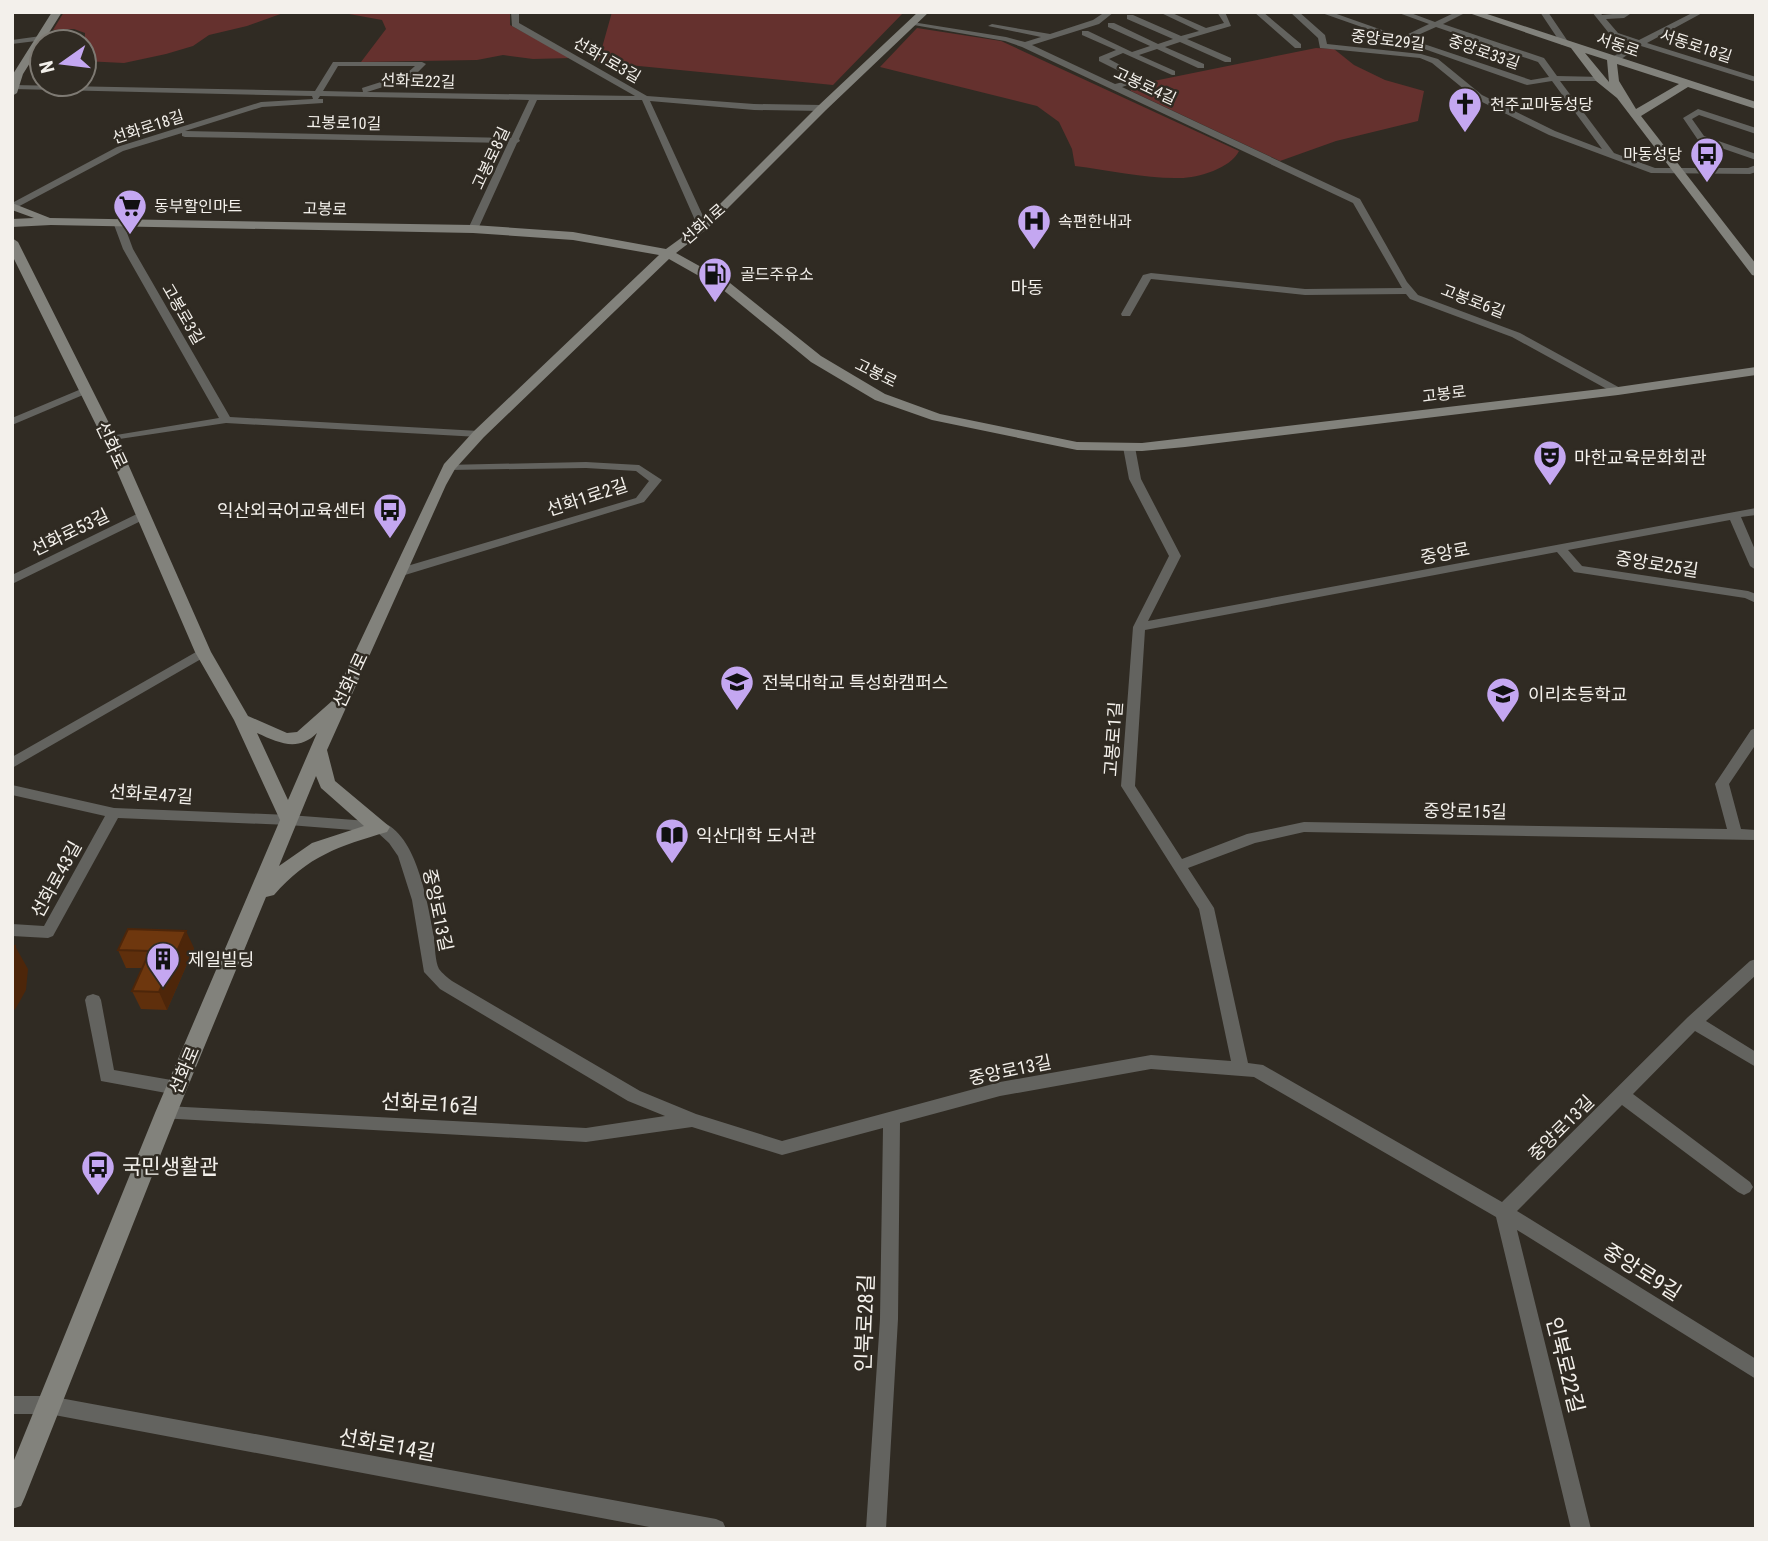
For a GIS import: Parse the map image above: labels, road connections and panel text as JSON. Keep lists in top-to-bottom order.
{
  "streets": {
    "street": [
      "중앙로29길",
      "서동로",
      "서동로18길",
      "중앙로33길",
      "선화1로3길",
      "선화로22길",
      "고봉로4길",
      "고봉로10길",
      "선화로18길",
      "고봉로8길",
      "고봉로",
      "선화1로",
      "고봉로6길",
      "고봉로3길",
      "선화로",
      "선화1로2길",
      "선화로53길",
      "중앙로",
      "중앙로25길",
      "고봉로1길",
      "선화로47길",
      "중앙로15길",
      "선화로43길",
      "중앙로13길",
      "선화로16길",
      "중앙로9길",
      "인북로28길",
      "인북로22길",
      "선화로14길"
    ]
  },
  "crossings": [
    ["선화1로3길", "선화로22길"],
    ["선화1로3길", "선화1로"],
    ["선화로22길", "선화로18길"],
    ["선화로22길", "고봉로8길"],
    ["선화로22길", "선화1로"],
    ["고봉로4길", "선화1로"],
    ["고봉로4길", "고봉로6길"],
    ["고봉로10길", "선화로18길"],
    ["고봉로10길", "고봉로8길"],
    ["고봉로8길", "고봉로"],
    ["고봉로", "선화1로"],
    ["고봉로", "고봉로6길"],
    ["고봉로", "고봉로3길"],
    ["고봉로", "고봉로1길"],
    ["선화1로", "선화로"],
    ["선화1로", "선화1로2길"],
    ["선화1로", "선화로47길"],
    ["선화로", "선화로53길"],
    ["선화로", "선화로47길"],
    ["선화로", "선화로16길"],
    ["선화로", "선화로14길"],
    ["중앙로", "중앙로25길"],
    ["중앙로", "고봉로1길"],
    ["고봉로1길", "중앙로15길"],
    ["고봉로1길", "중앙로13길"],
    ["선화로47길", "선화로43길"],
    ["중앙로13길", "선화로16길"],
    ["중앙로13길", "중앙로9길"],
    ["중앙로13길", "인북로28길"],
    ["중앙로13길", "인북로22길"],
    ["중앙로9길", "인북로22길"]
  ],
  "districts": ["마동"],
  "places": {
    "church": ["천주교마동성당"],
    "bus stop": ["마동성당", "익산외국어교육센터", "국민생활관"],
    "supermarket": ["동부할인마트"],
    "hospital": ["속편한내과"],
    "fuel station": ["골드주유소"],
    "theatre": ["마한교육문화회관"],
    "school or university": ["전북대학교 특성화캠퍼스", "이리초등학교"],
    "library": ["익산대학 도서관"],
    "building": ["제일빌딩"]
  },
  "north": "left"
}
